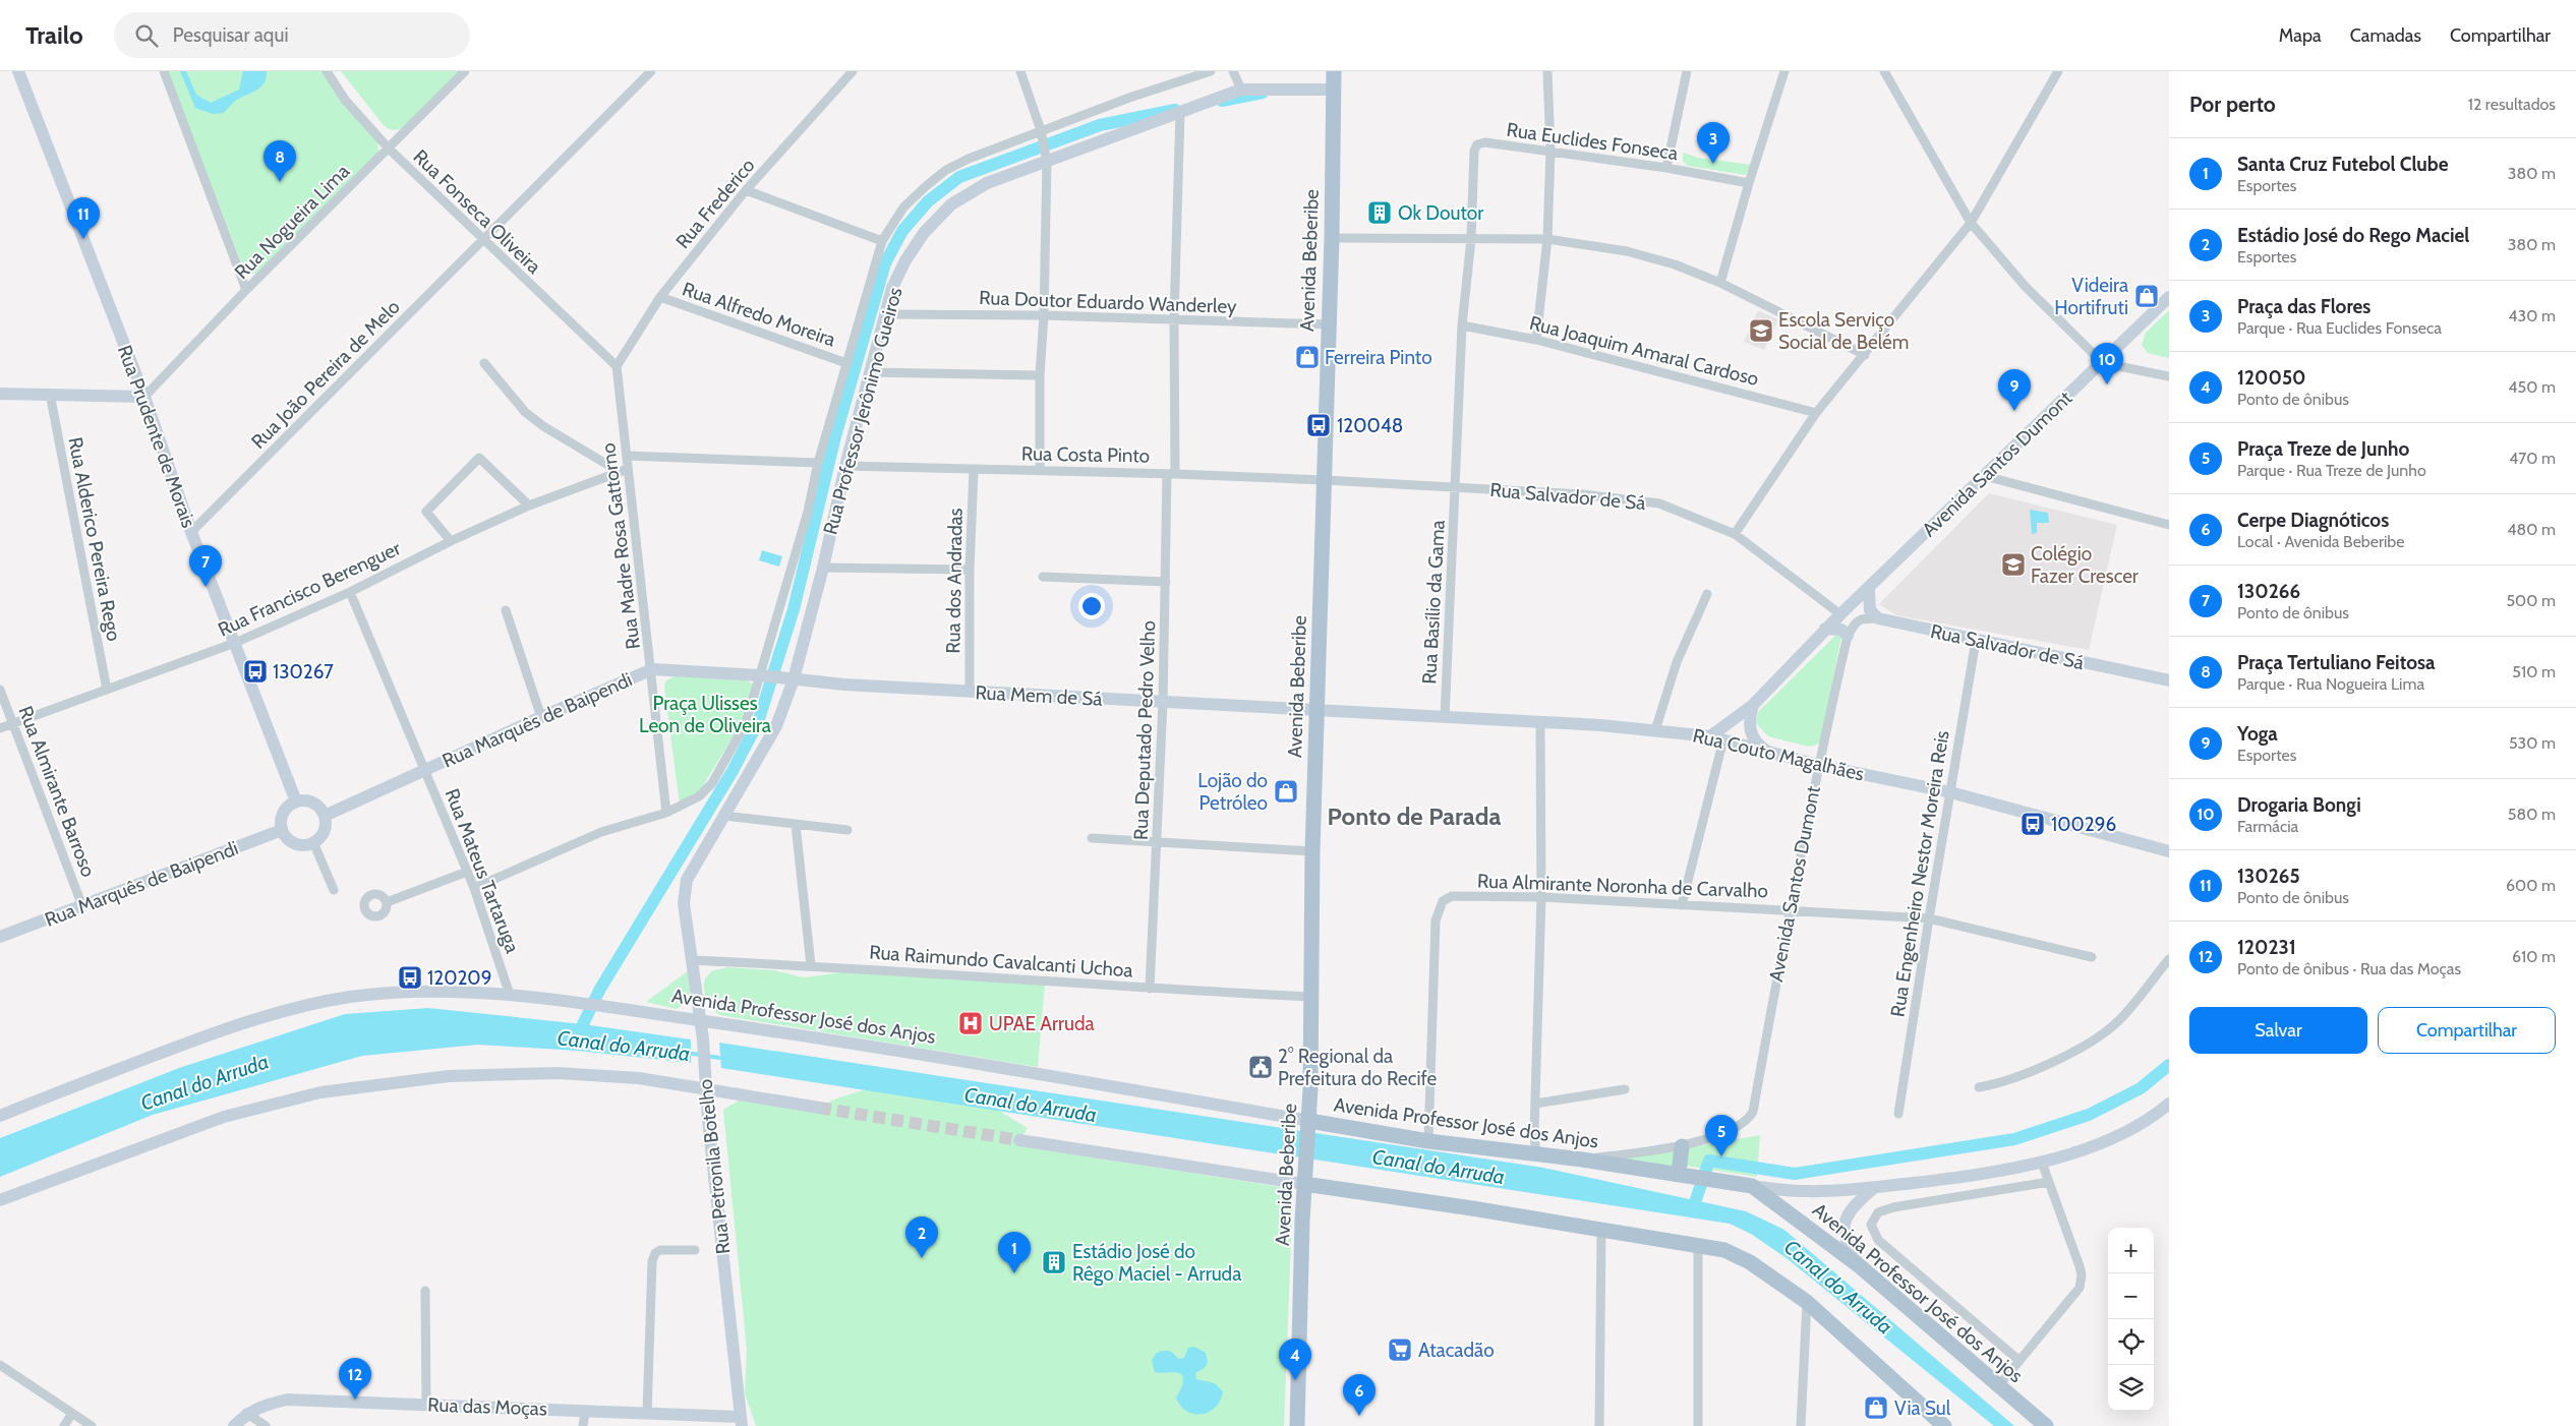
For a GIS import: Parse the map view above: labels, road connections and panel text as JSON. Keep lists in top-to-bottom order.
{
  "streets": {
    "main road": ["Avenida Beberibe", "Avenida Professor José dos Anjos"],
    "street": [
      "Rua Euclides Fonseca",
      "Rua Frederico",
      "Rua Fonseca Oliveira",
      "Rua Nogueira Lima",
      "Rua Doutor Eduardo Wanderley",
      "Rua Alfredo Moreira",
      "Rua Joaquim Amaral Cardoso",
      "Rua João Pereira de Melo",
      "Rua Professor Jerônimo Gueiros",
      "Rua Prudente de Morais",
      "Rua Costa Pinto",
      "Avenida Santos Dumont",
      "Rua Salvador de Sá",
      "Rua Alderico Pereira Rego",
      "Rua Madre Rosa Gattorno",
      "Rua dos Andradas",
      "Rua Francisco Berenguer",
      "Rua Basílio da Gama",
      "Rua Mem de Sá",
      "Rua Marquês de Baipendi",
      "Rua Deputado Pedro Velho",
      "Rua Couto Magalhães",
      "Rua Almirante Barroso",
      "Rua Mateus Tartaruga",
      "Rua Engenheiro Nestor Moreira Reis",
      "Rua Almirante Noronha de Carvalho",
      "Rua Raimundo Cavalcanti Uchoa",
      "Rua Petronila Botelho",
      "Rua das Moças"
    ]
  },
  "crossings": [
    ["Rua Euclides Fonseca", "Rua Basílio da Gama"],
    ["Rua Frederico", "Rua Fonseca Oliveira"],
    ["Rua Frederico", "Rua Alfredo Moreira"],
    ["Rua Frederico", "Rua Madre Rosa Gattorno"],
    ["Rua Fonseca Oliveira", "Rua Nogueira Lima"],
    ["Rua Fonseca Oliveira", "Rua João Pereira de Melo"],
    ["Rua Fonseca Oliveira", "Rua Madre Rosa Gattorno"],
    ["Rua Nogueira Lima", "Rua Prudente de Morais"],
    ["Avenida Beberibe", "Rua Doutor Eduardo Wanderley"],
    ["Avenida Beberibe", "Rua Professor Jerônimo Gueiros"],
    ["Avenida Beberibe", "Rua Costa Pinto"],
    ["Avenida Beberibe", "Rua Salvador de Sá"],
    ["Avenida Beberibe", "Rua Mem de Sá"],
    ["Avenida Beberibe", "Rua Couto Magalhães"],
    ["Avenida Beberibe", "Rua Raimundo Cavalcanti Uchoa"],
    ["Avenida Beberibe", "Avenida Professor José dos Anjos"],
    ["Rua Doutor Eduardo Wanderley", "Rua Professor Jerônimo Gueiros"],
    ["Rua Doutor Eduardo Wanderley", "Rua Deputado Pedro Velho"],
    ["Rua Alfredo Moreira", "Rua Professor Jerônimo Gueiros"],
    ["Rua Joaquim Amaral Cardoso", "Rua Basílio da Gama"],
    ["Rua João Pereira de Melo", "Rua Prudente de Morais"],
    ["Rua Professor Jerônimo Gueiros", "Rua Costa Pinto"],
    ["Rua Professor Jerônimo Gueiros", "Rua Madre Rosa Gattorno"],
    ["Rua Professor Jerônimo Gueiros", "Rua Mem de Sá"],
    ["Rua Professor Jerônimo Gueiros", "Rua Marquês de Baipendi"],
    ["Rua Professor Jerônimo Gueiros", "Rua Deputado Pedro Velho"],
    ["Rua Professor Jerônimo Gueiros", "Rua Mateus Tartaruga"],
    ["Rua Professor Jerônimo Gueiros", "Rua Petronila Botelho"],
    ["Rua Prudente de Morais", "Rua Francisco Berenguer"],
    ["Rua Prudente de Morais", "Rua Marquês de Baipendi"],
    ["Rua Costa Pinto", "Rua Salvador de Sá"],
    ["Rua Costa Pinto", "Rua dos Andradas"],
    ["Rua Costa Pinto", "Rua Deputado Pedro Velho"],
    ["Avenida Santos Dumont", "Rua Salvador de Sá"],
    ["Avenida Santos Dumont", "Rua Couto Magalhães"],
    ["Avenida Santos Dumont", "Rua Almirante Noronha de Carvalho"],
    ["Rua Salvador de Sá", "Rua Basílio da Gama"],
    ["Rua Salvador de Sá", "Rua Engenheiro Nestor Moreira Reis"],
    ["Rua Alderico Pereira Rego", "Rua Francisco Berenguer"],
    ["Rua Madre Rosa Gattorno", "Rua Francisco Berenguer"],
    ["Rua Madre Rosa Gattorno", "Rua Marquês de Baipendi"],
    ["Rua dos Andradas", "Rua Mem de Sá"],
    ["Rua Francisco Berenguer", "Rua Almirante Barroso"],
    ["Rua Francisco Berenguer", "Rua Mateus Tartaruga"],
    ["Rua Basílio da Gama", "Rua Couto Magalhães"],
    ["Rua Mem de Sá", "Rua Marquês de Baipendi"],
    ["Rua Mem de Sá", "Rua Deputado Pedro Velho"],
    ["Rua Mem de Sá", "Rua Couto Magalhães"],
    ["Rua Marquês de Baipendi", "Rua Almirante Barroso"],
    ["Rua Marquês de Baipendi", "Rua Mateus Tartaruga"],
    ["Rua Deputado Pedro Velho", "Rua Raimundo Cavalcanti Uchoa"],
    ["Rua Couto Magalhães", "Rua Engenheiro Nestor Moreira Reis"],
    ["Rua Mateus Tartaruga", "Avenida Professor José dos Anjos"],
    ["Rua Engenheiro Nestor Moreira Reis", "Rua Almirante Noronha de Carvalho"],
    ["Rua Almirante Noronha de Carvalho", "Avenida Professor José dos Anjos"],
    ["Rua Raimundo Cavalcanti Uchoa", "Rua Petronila Botelho"],
    ["Avenida Professor José dos Anjos", "Rua Petronila Botelho"],
    ["Rua Petronila Botelho", "Rua das Moças"]
  ],
  "districts": ["Ponto de Parada"],
  "water": ["Canal do Arruda"],
  "parks": ["Praça Ulisses Leon de Oliveira"],
  "places": {
    "building": ["Ok Doutor", "Estádio José do Rêgo Maciel - Arruda"],
    "shop": [
      "Videira Hortifruti",
      "Ferreira Pinto",
      "Lojão do Petróleo",
      "Via Sul"
    ],
    "school or university": ["Escola Serviço Social de Belém", "Colégio Fazer Crescer"],
    "bus stop": [
      "120048",
      "130267",
      "100296",
      "120209"
    ],
    "hospital": ["UPAE Arruda"],
    "public building": ["2° Regional da Prefeitura do Recife"],
    "supermarket": ["Atacadão"]
  },
  "page": {
    "header": "Trailo",
    "search": "Pesquisar aqui",
    "nav": ["Mapa", "Camadas", "Compartilhar"],
    "heading": ["Por perto", "12 resultados"],
    "pins": [
      "3",
      "8",
      "11",
      "10",
      "9",
      "7",
      "5",
      "2",
      "1",
      "4",
      "12",
      "6"
    ],
    "list": [
      {
        "mark": "1",
        "name": "Santa Cruz Futebol Clube",
        "note": "Esportes",
        "value": "380 m"
      },
      {
        "mark": "2",
        "name": "Estádio José do Rego Maciel",
        "note": "Esportes",
        "value": "380 m"
      },
      {
        "mark": "3",
        "name": "Praça das Flores",
        "note": "Parque · Rua Euclides Fonseca",
        "value": "430 m"
      },
      {
        "mark": "4",
        "name": "120050",
        "note": "Ponto de ônibus",
        "value": "450 m"
      },
      {
        "mark": "5",
        "name": "Praça Treze de Junho",
        "note": "Parque · Rua Treze de Junho",
        "value": "470 m"
      },
      {
        "mark": "6",
        "name": "Cerpe Diagnóticos",
        "note": "Local · Avenida Beberibe",
        "value": "480 m"
      },
      {
        "mark": "7",
        "name": "130266",
        "note": "Ponto de ônibus",
        "value": "500 m"
      },
      {
        "mark": "8",
        "name": "Praça Tertuliano Feitosa",
        "note": "Parque · Rua Nogueira Lima",
        "value": "510 m"
      },
      {
        "mark": "9",
        "name": "Yoga",
        "note": "Esportes",
        "value": "530 m"
      },
      {
        "mark": "10",
        "name": "Drogaria Bongi",
        "note": "Farmácia",
        "value": "580 m"
      },
      {
        "mark": "11",
        "name": "130265",
        "note": "Ponto de ônibus",
        "value": "600 m"
      },
      {
        "mark": "12",
        "name": "120231",
        "note": "Ponto de ônibus · Rua das Moças",
        "value": "610 m"
      }
    ],
    "buttons": ["Salvar", "Compartilhar"],
    "map_buttons": ["+", "−"]
  }
}
